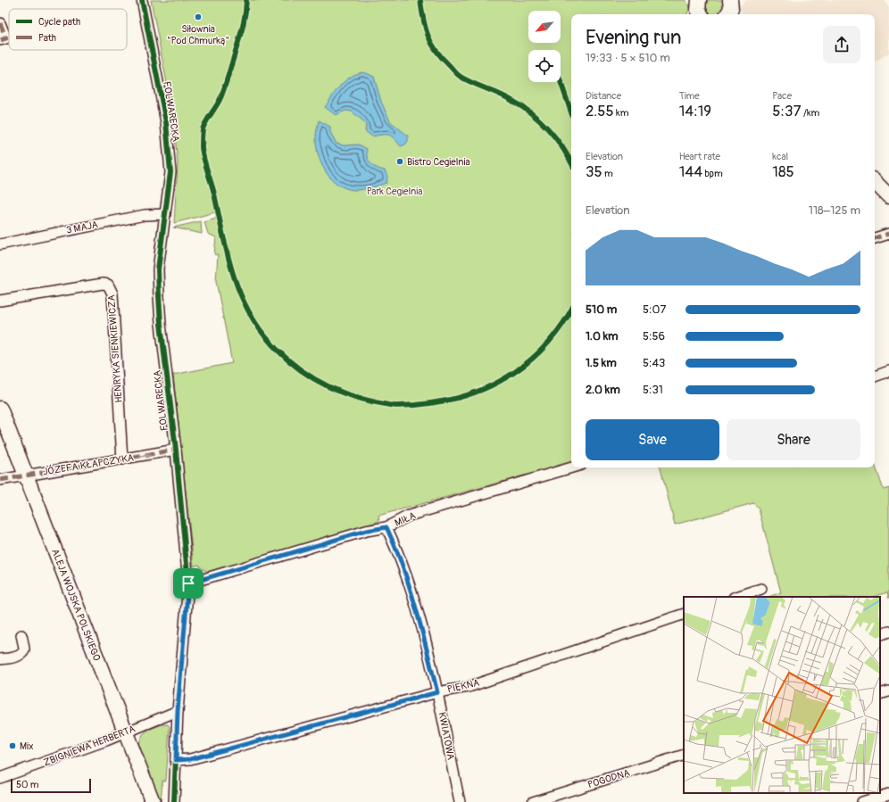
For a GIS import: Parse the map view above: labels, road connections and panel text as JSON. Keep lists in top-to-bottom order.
{
  "streets": {
    "street": [
      "FOLWARECKA",
      "3 MAJA",
      "HENRYKA SIENKIEWICZA",
      "JÓZEFA KŁAPCZYKA",
      "MIŁA",
      "ALEJA WOJSKA POLSKIEGO",
      "PIĘKNA",
      "KWIATOWA",
      "ZBIGNIEWA HERBERTA",
      "POGODNA"
    ]
  },
  "crossings": [
    ["FOLWARECKA", "3 MAJA"],
    ["FOLWARECKA", "JÓZEFA KŁAPCZYKA"],
    ["FOLWARECKA", "MIŁA"],
    ["FOLWARECKA", "PIĘKNA"],
    ["FOLWARECKA", "ZBIGNIEWA HERBERTA"],
    ["HENRYKA SIENKIEWICZA", "JÓZEFA KŁAPCZYKA"],
    ["JÓZEFA KŁAPCZYKA", "ALEJA WOJSKA POLSKIEGO"],
    ["MIŁA", "KWIATOWA"],
    ["ALEJA WOJSKA POLSKIEGO", "ZBIGNIEWA HERBERTA"],
    ["PIĘKNA", "KWIATOWA"]
  ],
  "parks": ["Park Cegielnia"],
  "places": ["Siłownia \"Pod Chmurką\"", "Bistro Cegielnia", "Mix"],
  "legend": ["Cycle path", "Path"],
  "scale_bar": "50 m",
  "north": "bottom left",
  "page": {
    "heading": ["Evening run", "19:33 · 5 × 510 m"],
    "stats": [
      ["Distance", "2.55 km"],
      ["Time", "14:19"],
      ["Pace", "5:37 /km"],
      ["Elevation", "35 m"],
      ["Heart rate", "144 bpm"],
      ["kcal", "185"]
    ],
    "chart": ["Elevation", "118–125 m"],
    "list": [
      {
        "name": "510 m",
        "note": "5:07"
      },
      {
        "name": "1.0 km",
        "note": "5:56"
      },
      {
        "name": "1.5 km",
        "note": "5:43"
      },
      {
        "name": "2.0 km",
        "note": "5:31"
      }
    ],
    "buttons": ["Save", "Share"],
    "scale": "50 m"
  }
}
